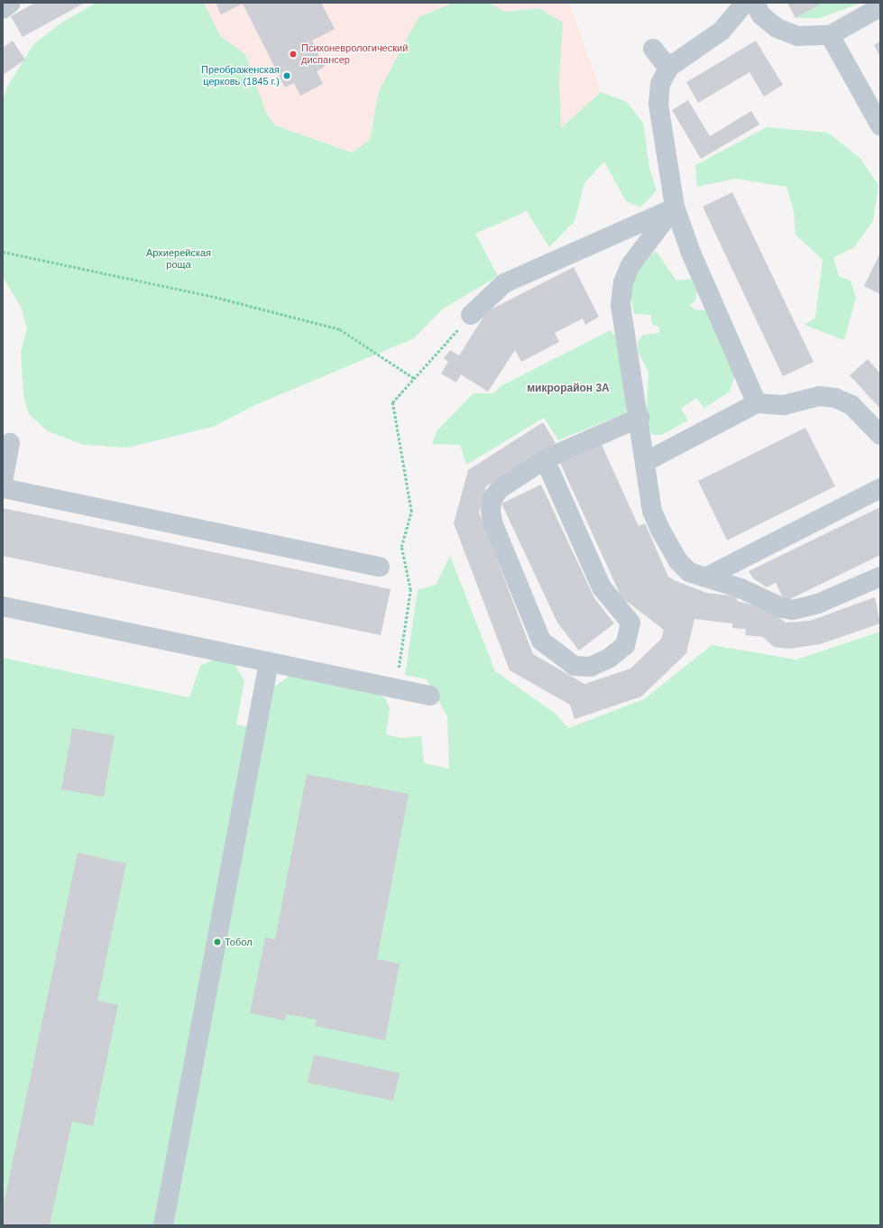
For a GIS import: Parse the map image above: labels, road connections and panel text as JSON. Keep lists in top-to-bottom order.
{
  "districts": ["микрорайон 3А"],
  "parks": ["Архиерейская роща"],
  "places": ["Психоневрологический диспансер", "Преображенская церковь (1845 г.)", "Тобол"]
}
